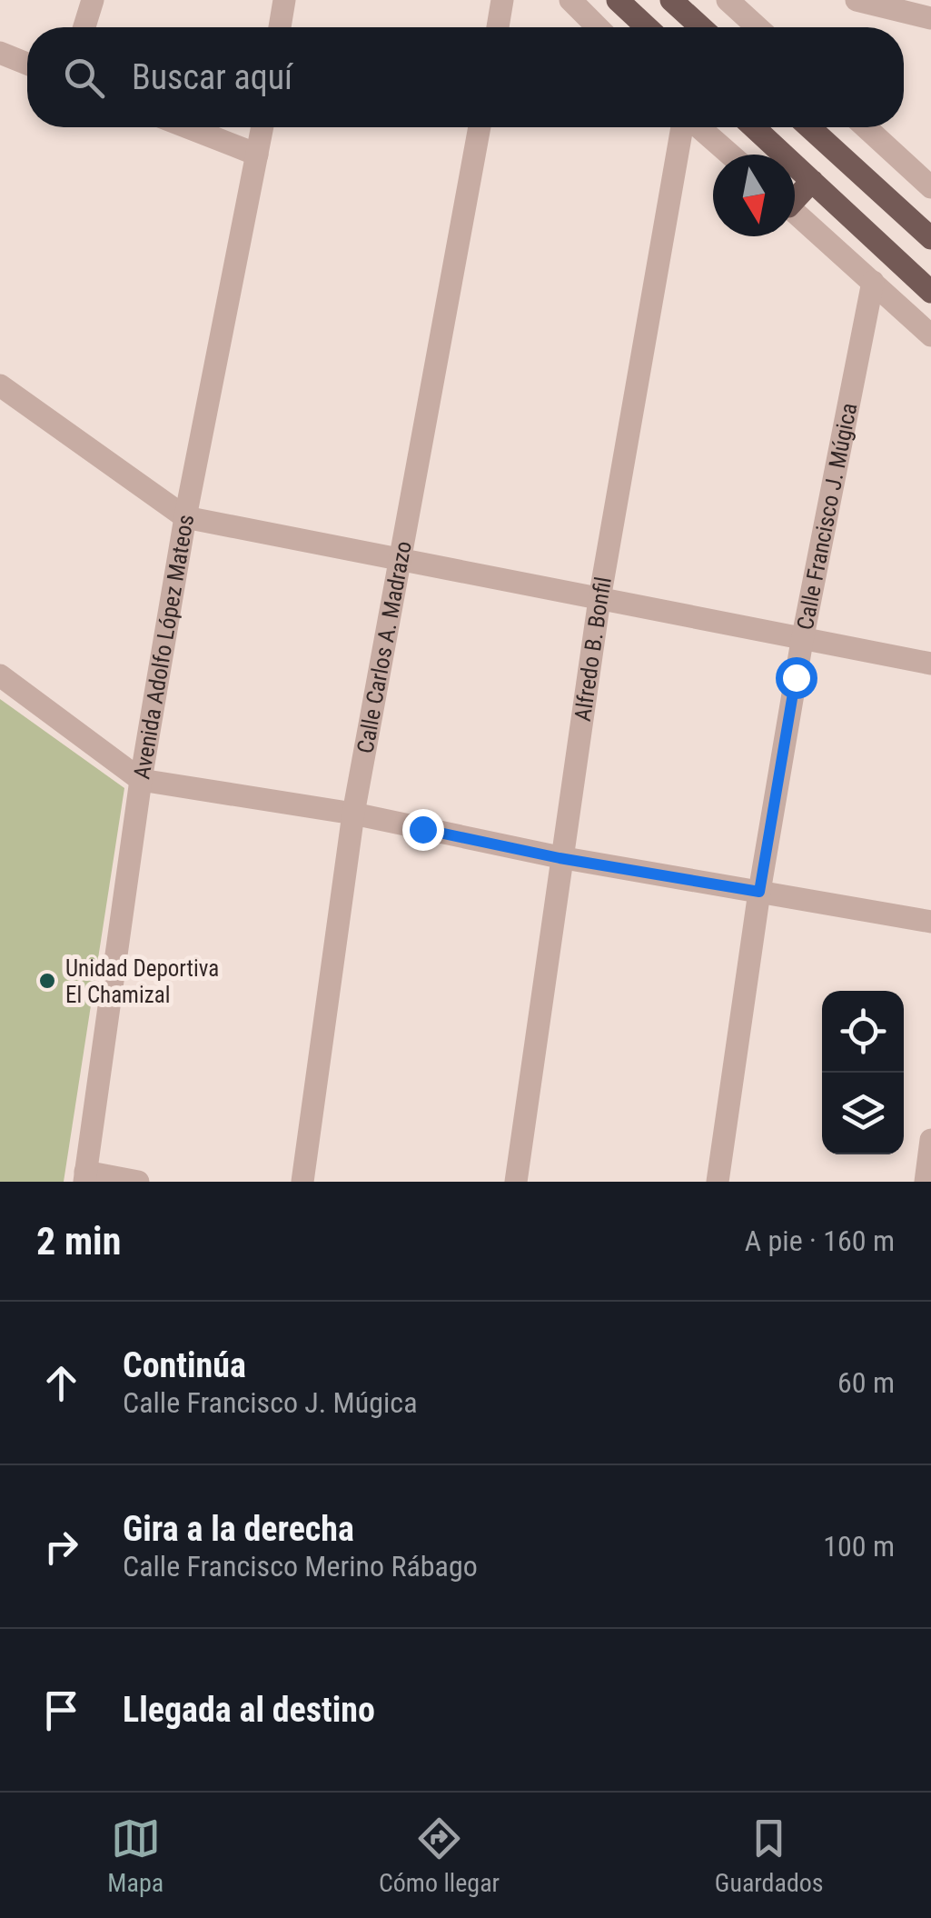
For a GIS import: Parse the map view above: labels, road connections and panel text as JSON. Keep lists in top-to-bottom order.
{
  "streets": {
    "street": [
      "Calle Francisco J. Múgica",
      "Avenida Adolfo López Mateos",
      "Alfredo B. Bonfil",
      "Calle Carlos A. Madrazo"
    ]
  },
  "places": ["Unidad Deportiva El Chamizal"],
  "north": "bottom",
  "page": {
    "search": "Buscar aquí",
    "heading": ["2 min", "A pie · 160 m"],
    "list": [
      ["Continúa", "Calle Francisco J. Múgica", "60 m"],
      ["Gira a la derecha", "Calle Francisco Merino Rábago", "100 m"],
      "Llegada al destino"
    ],
    "nav": ["Mapa", "Cómo llegar", "Guardados"]
  }
}
